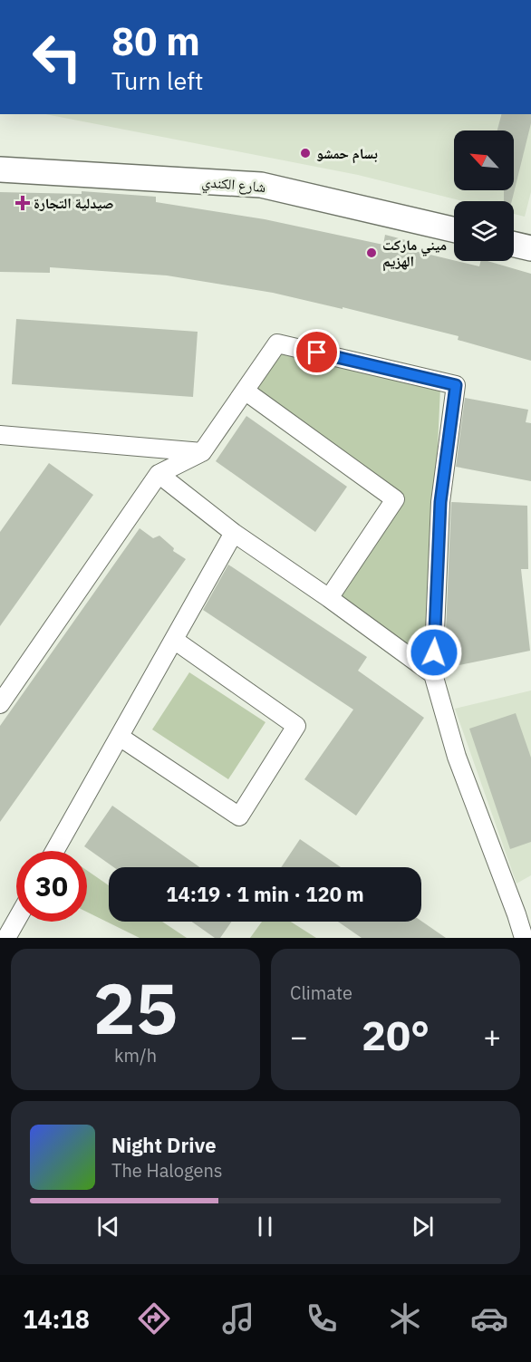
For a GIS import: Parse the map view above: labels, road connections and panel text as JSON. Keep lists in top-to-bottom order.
{
  "streets": {
    "main road": ["شارع الكندي"]
  },
  "places": {
    "other": ["بسام حمشو", "ميني ماركت الهزيم"],
    "health": ["صيدلية التجارة"]
  },
  "north": "top left",
  "page": {
    "turn": ["80 m", "Turn left"],
    "limit": "30",
    "trip": "14:19 · 1 min · 120 m",
    "tile": [
      ["25", "km/h"],
      "Climate"
    ],
    "heat": ["−", "20°", "+"],
    "song": ["Night Drive", "The Halogens"],
    "tabs": "14:18"
  }
}
